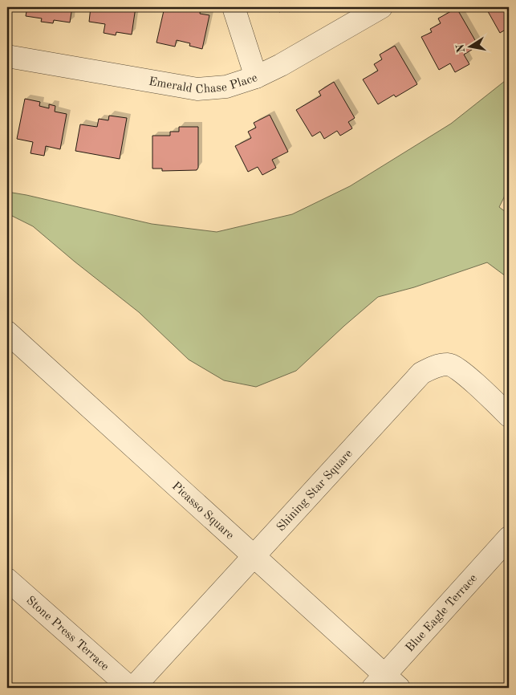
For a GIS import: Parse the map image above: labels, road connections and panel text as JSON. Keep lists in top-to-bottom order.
{
  "streets": {
    "street": [
      "Emerald Chase Place",
      "Shining Star Square",
      "Picasso Square",
      "Blue Eagle Terrace",
      "Stone Press Terrace"
    ]
  },
  "crossings": [
    ["Shining Star Square", "Picasso Square"],
    ["Picasso Square", "Blue Eagle Terrace"]
  ],
  "north": "left"
}
